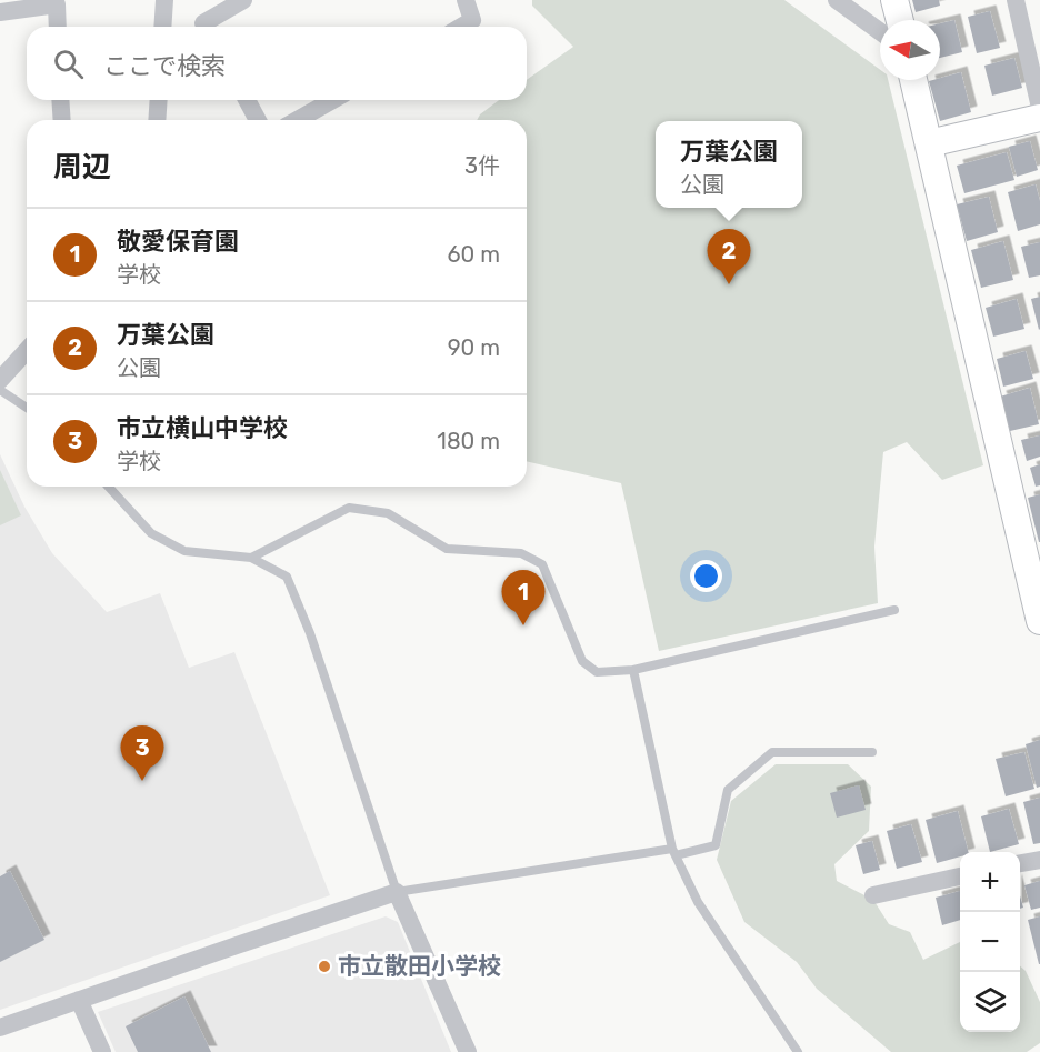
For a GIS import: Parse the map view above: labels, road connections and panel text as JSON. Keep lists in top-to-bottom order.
{
  "places": ["市立散田小学校"],
  "north": "left",
  "page": {
    "search": "ここで検索",
    "heading": ["周辺", "3件"],
    "popup": ["万葉公園", "公園"],
    "list": [
      {
        "mark": "1",
        "name": "敬愛保育園",
        "note": "学校",
        "value": "60 m"
      },
      {
        "mark": "2",
        "name": "万葉公園",
        "note": "公園",
        "value": "90 m"
      },
      {
        "mark": "3",
        "name": "市立横山中学校",
        "note": "学校",
        "value": "180 m"
      }
    ],
    "pins": ["2", "1", "3"],
    "map_buttons": ["+", "−"]
  }
}
